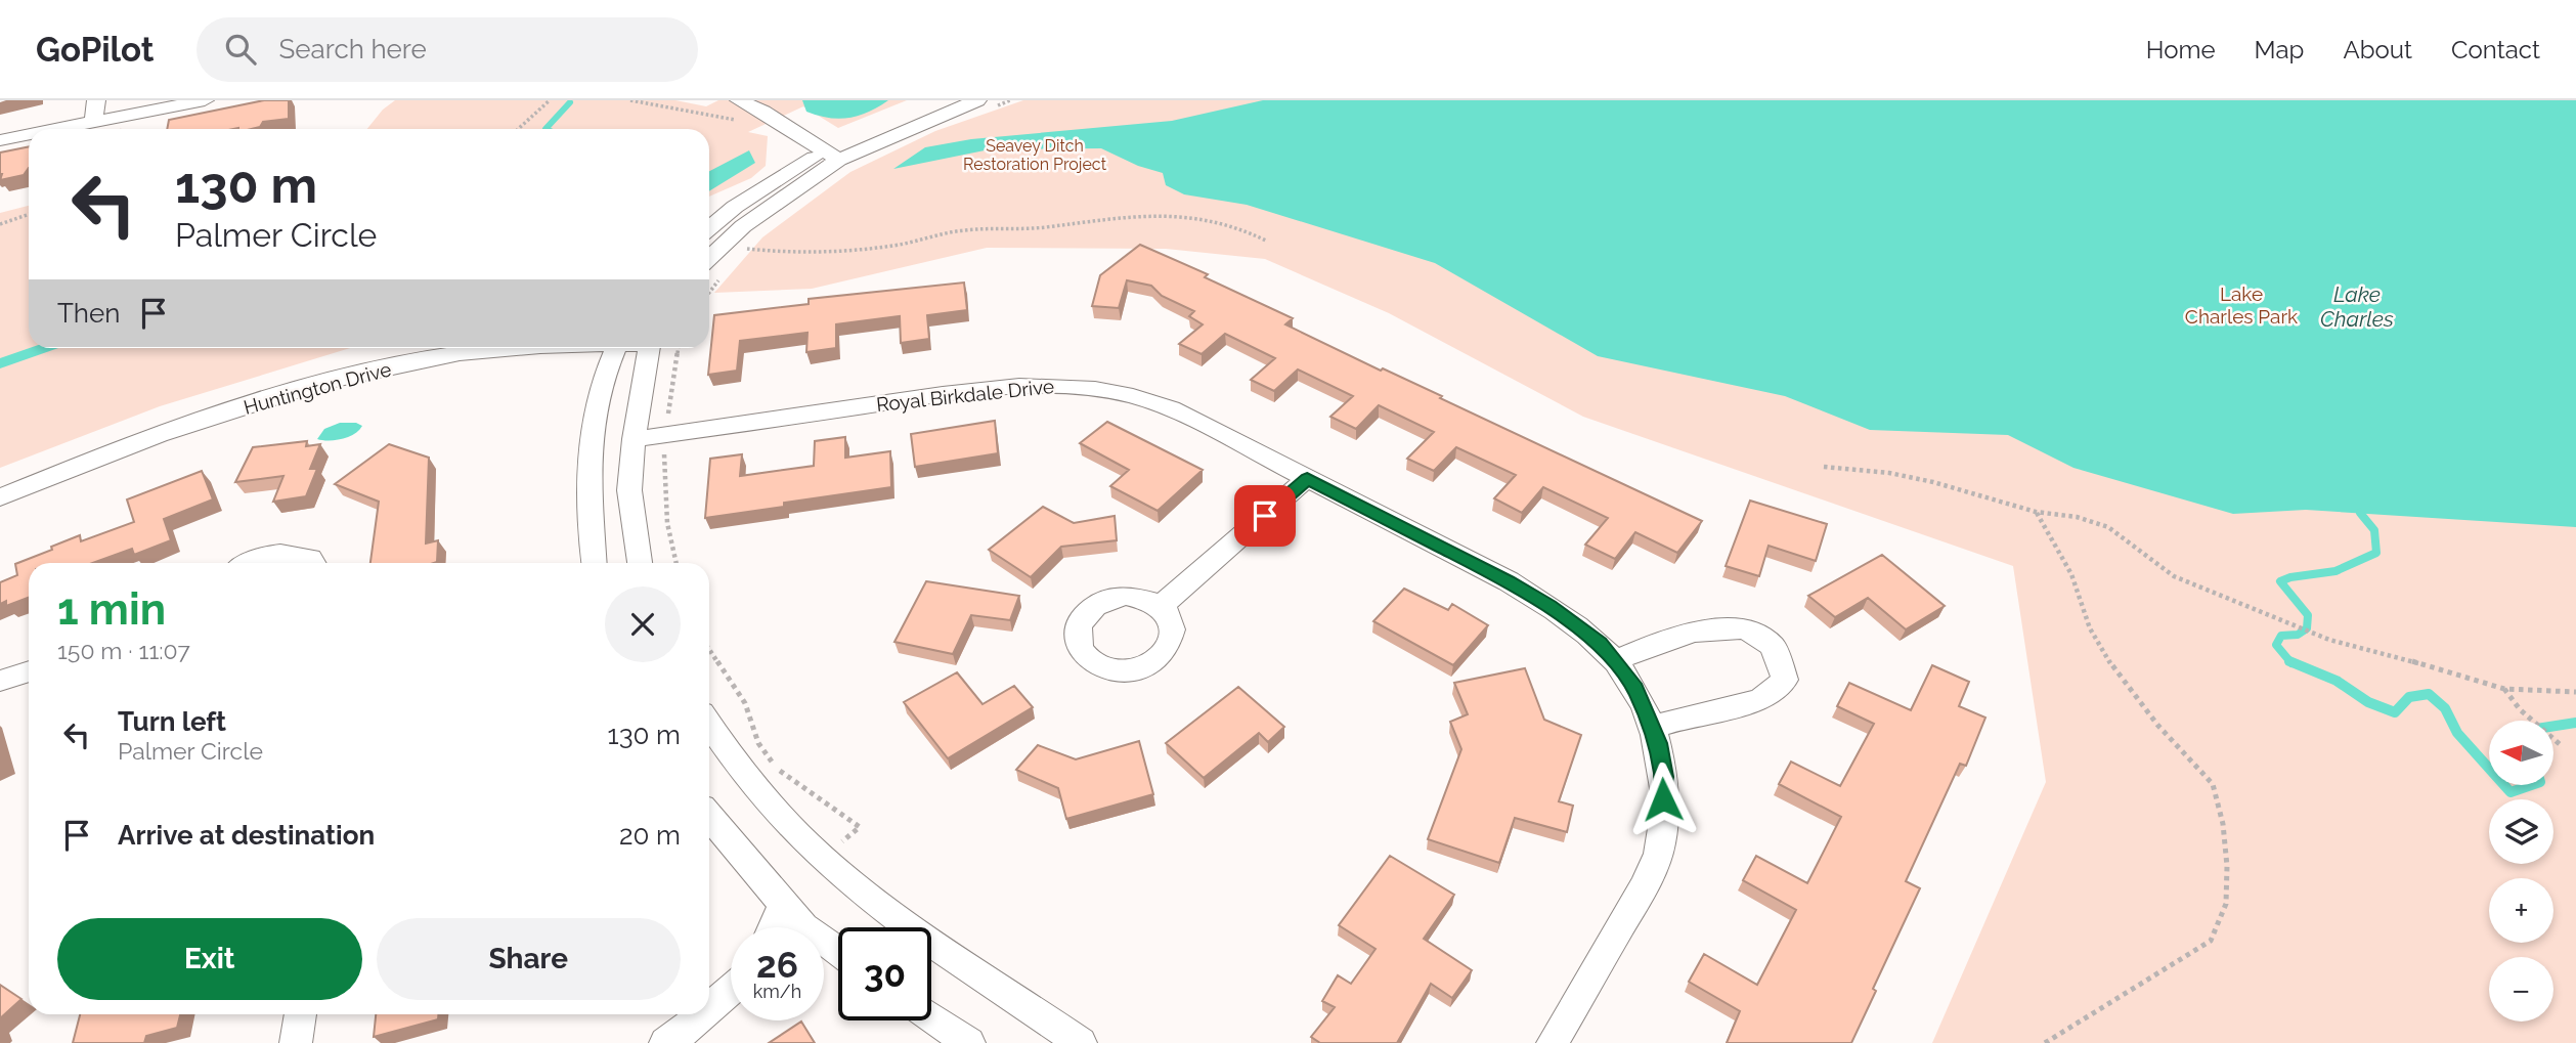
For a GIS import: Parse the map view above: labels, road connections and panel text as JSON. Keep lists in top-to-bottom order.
{
  "streets": {
    "street": ["Huntington Drive", "Royal Birkdale Drive"]
  },
  "water": ["Lake Charles"],
  "parks": ["Seavey Ditch Restoration Project", "Lake Charles Park"],
  "north": "left",
  "page": {
    "header": "GoPilot",
    "search": "Search here",
    "nav": [
      "Home",
      "Map",
      "About",
      "Contact"
    ],
    "turn": ["130 m", "Palmer Circle"],
    "then": "Then",
    "heading": ["1 min", "150 m · 11:07"],
    "list": [
      {
        "name": "Turn left",
        "note": "Palmer Circle",
        "value": "130 m"
      },
      {
        "name": "Arrive at destination",
        "value": "20 m"
      }
    ],
    "map_buttons": ["+", "−"],
    "buttons": ["Exit", "Share"],
    "speed": "26 km/h",
    "limit": "30"
  }
}
